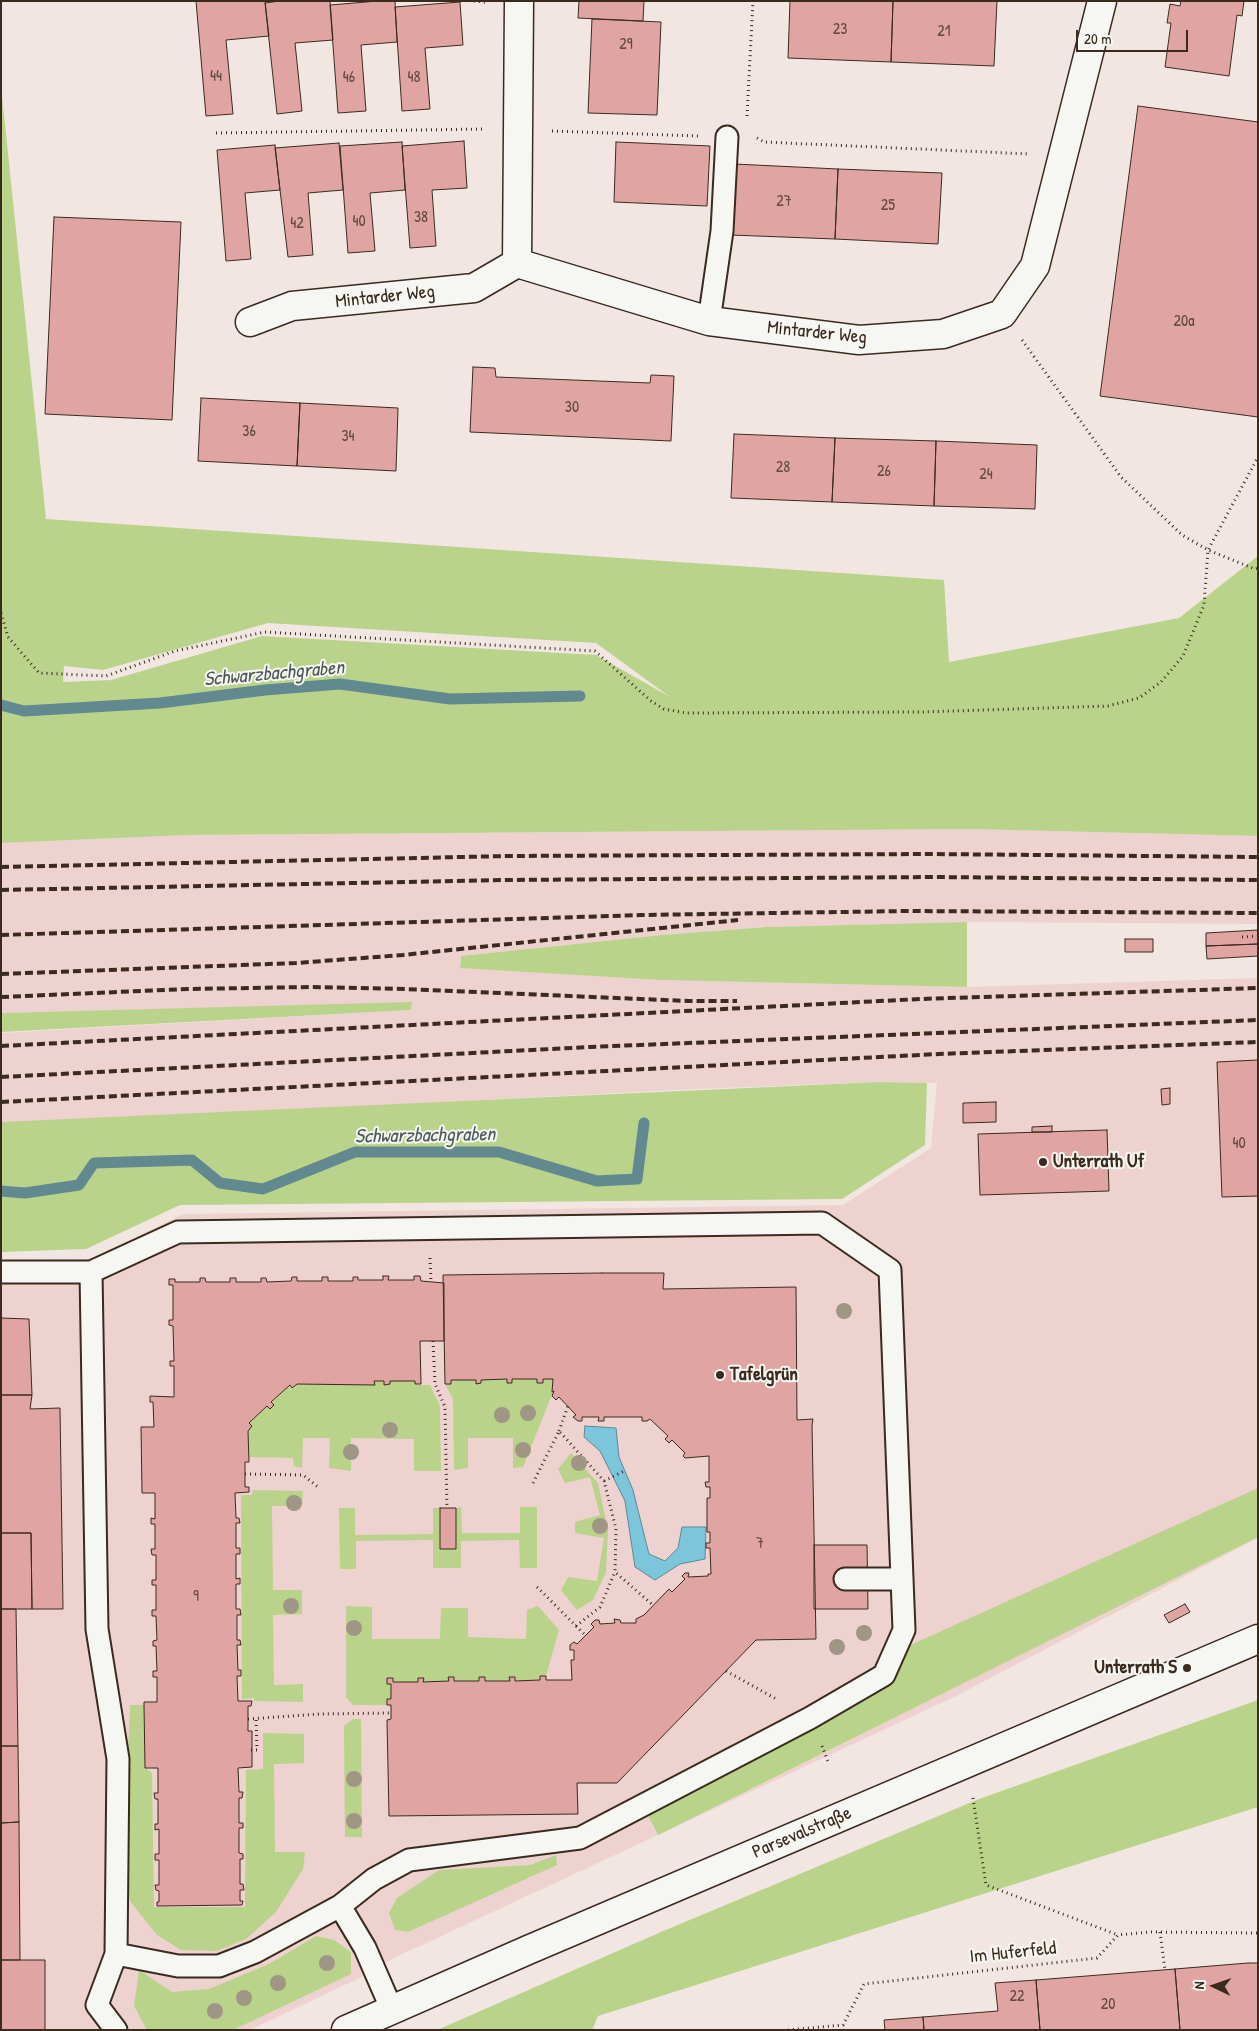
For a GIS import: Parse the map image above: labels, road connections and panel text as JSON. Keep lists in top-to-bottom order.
{
  "streets": {
    "street": ["Mintarder Weg", "Parsevalstraße"],
    "path": ["Im Huferfeld"]
  },
  "water": ["Schwarzbachgraben"],
  "places": ["Unterrath Uf", "Tafelgrün", "Unterrath S"],
  "house_numbers": [
    "23",
    "21",
    "29",
    "44",
    "46",
    "48",
    "27",
    "25",
    "38",
    "40",
    "42",
    "20a",
    "30",
    "36",
    "34",
    "28",
    "26",
    "24",
    "40",
    "7",
    "9",
    "22",
    "20"
  ],
  "scale_bar": "20 m",
  "north": "left"
}
